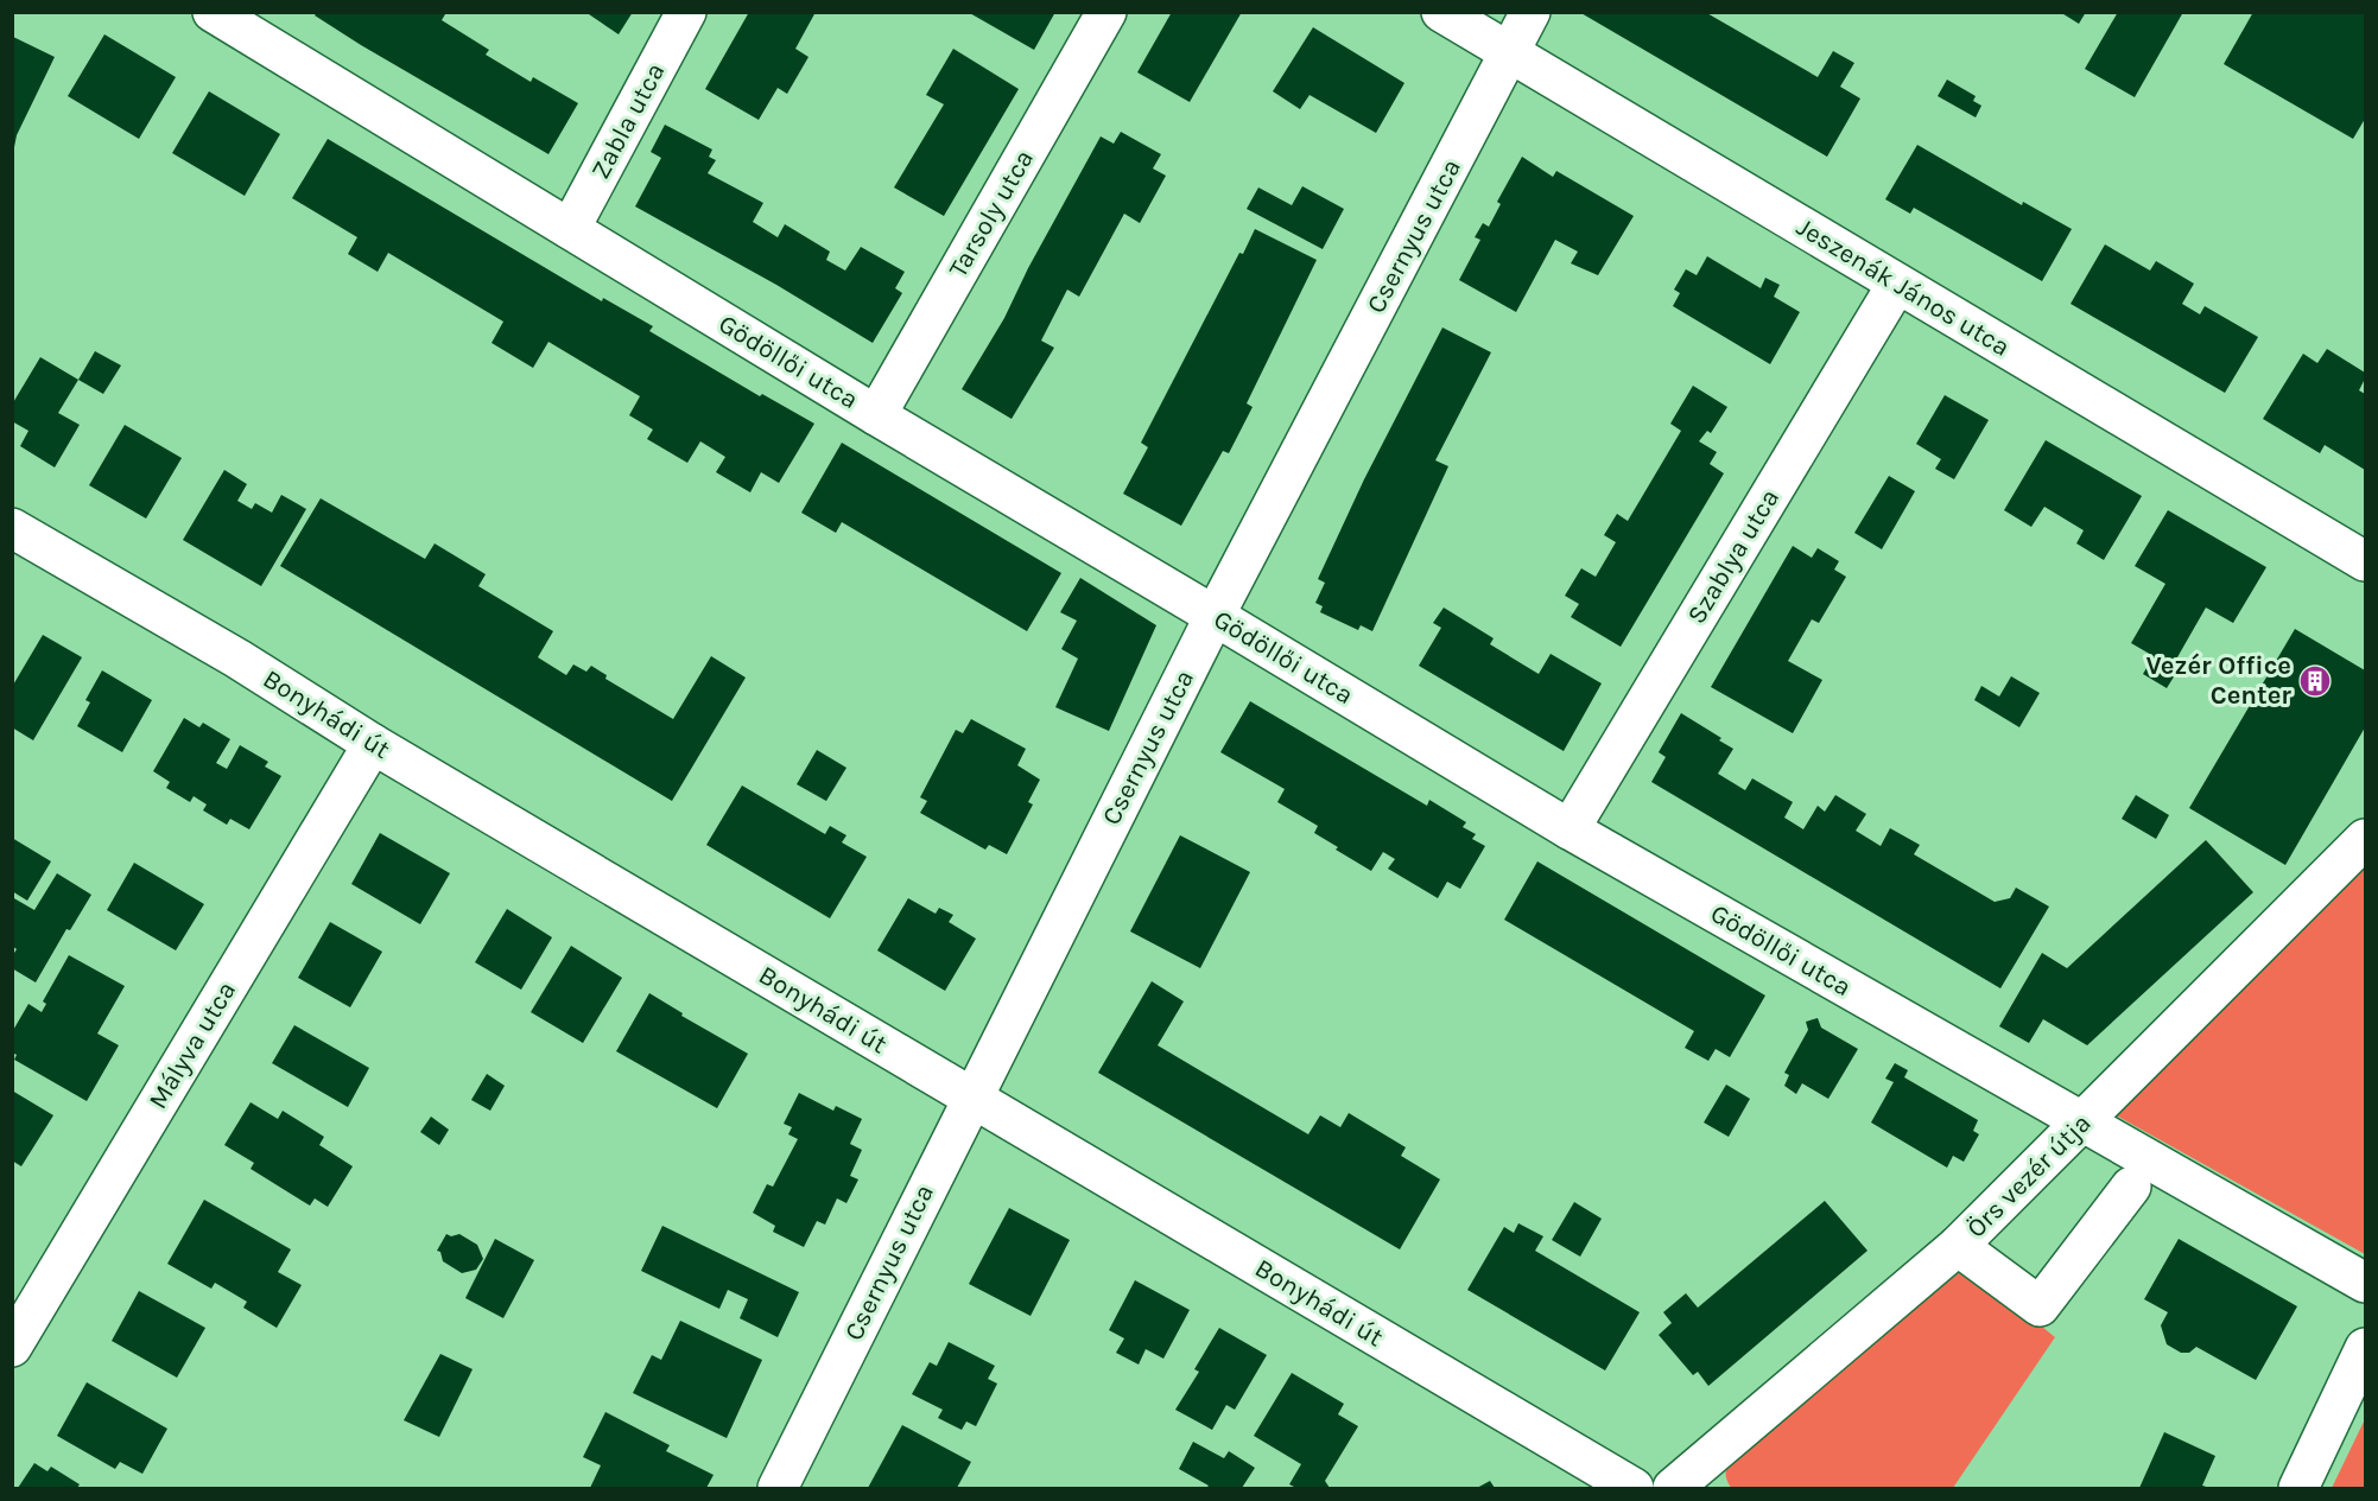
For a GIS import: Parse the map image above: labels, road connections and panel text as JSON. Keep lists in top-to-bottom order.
{
  "streets": {
    "street": [
      "Zabla utca",
      "Tarsoly utca",
      "Csernyus utca",
      "Jeszenák János utca",
      "Gödöllői utca",
      "Szablya utca",
      "Bonyhádi út",
      "Mályva utca",
      "Örs vezér útja"
    ]
  },
  "crossings": [
    ["Zabla utca", "Gödöllői utca"],
    ["Tarsoly utca", "Gödöllői utca"],
    ["Csernyus utca", "Jeszenák János utca"],
    ["Csernyus utca", "Gödöllői utca"],
    ["Csernyus utca", "Bonyhádi út"],
    ["Jeszenák János utca", "Szablya utca"],
    ["Gödöllői utca", "Szablya utca"],
    ["Gödöllői utca", "Örs vezér útja"],
    ["Bonyhádi út", "Mályva utca"]
  ],
  "places": {
    "building": ["Vezér Office Center"]
  }
}
